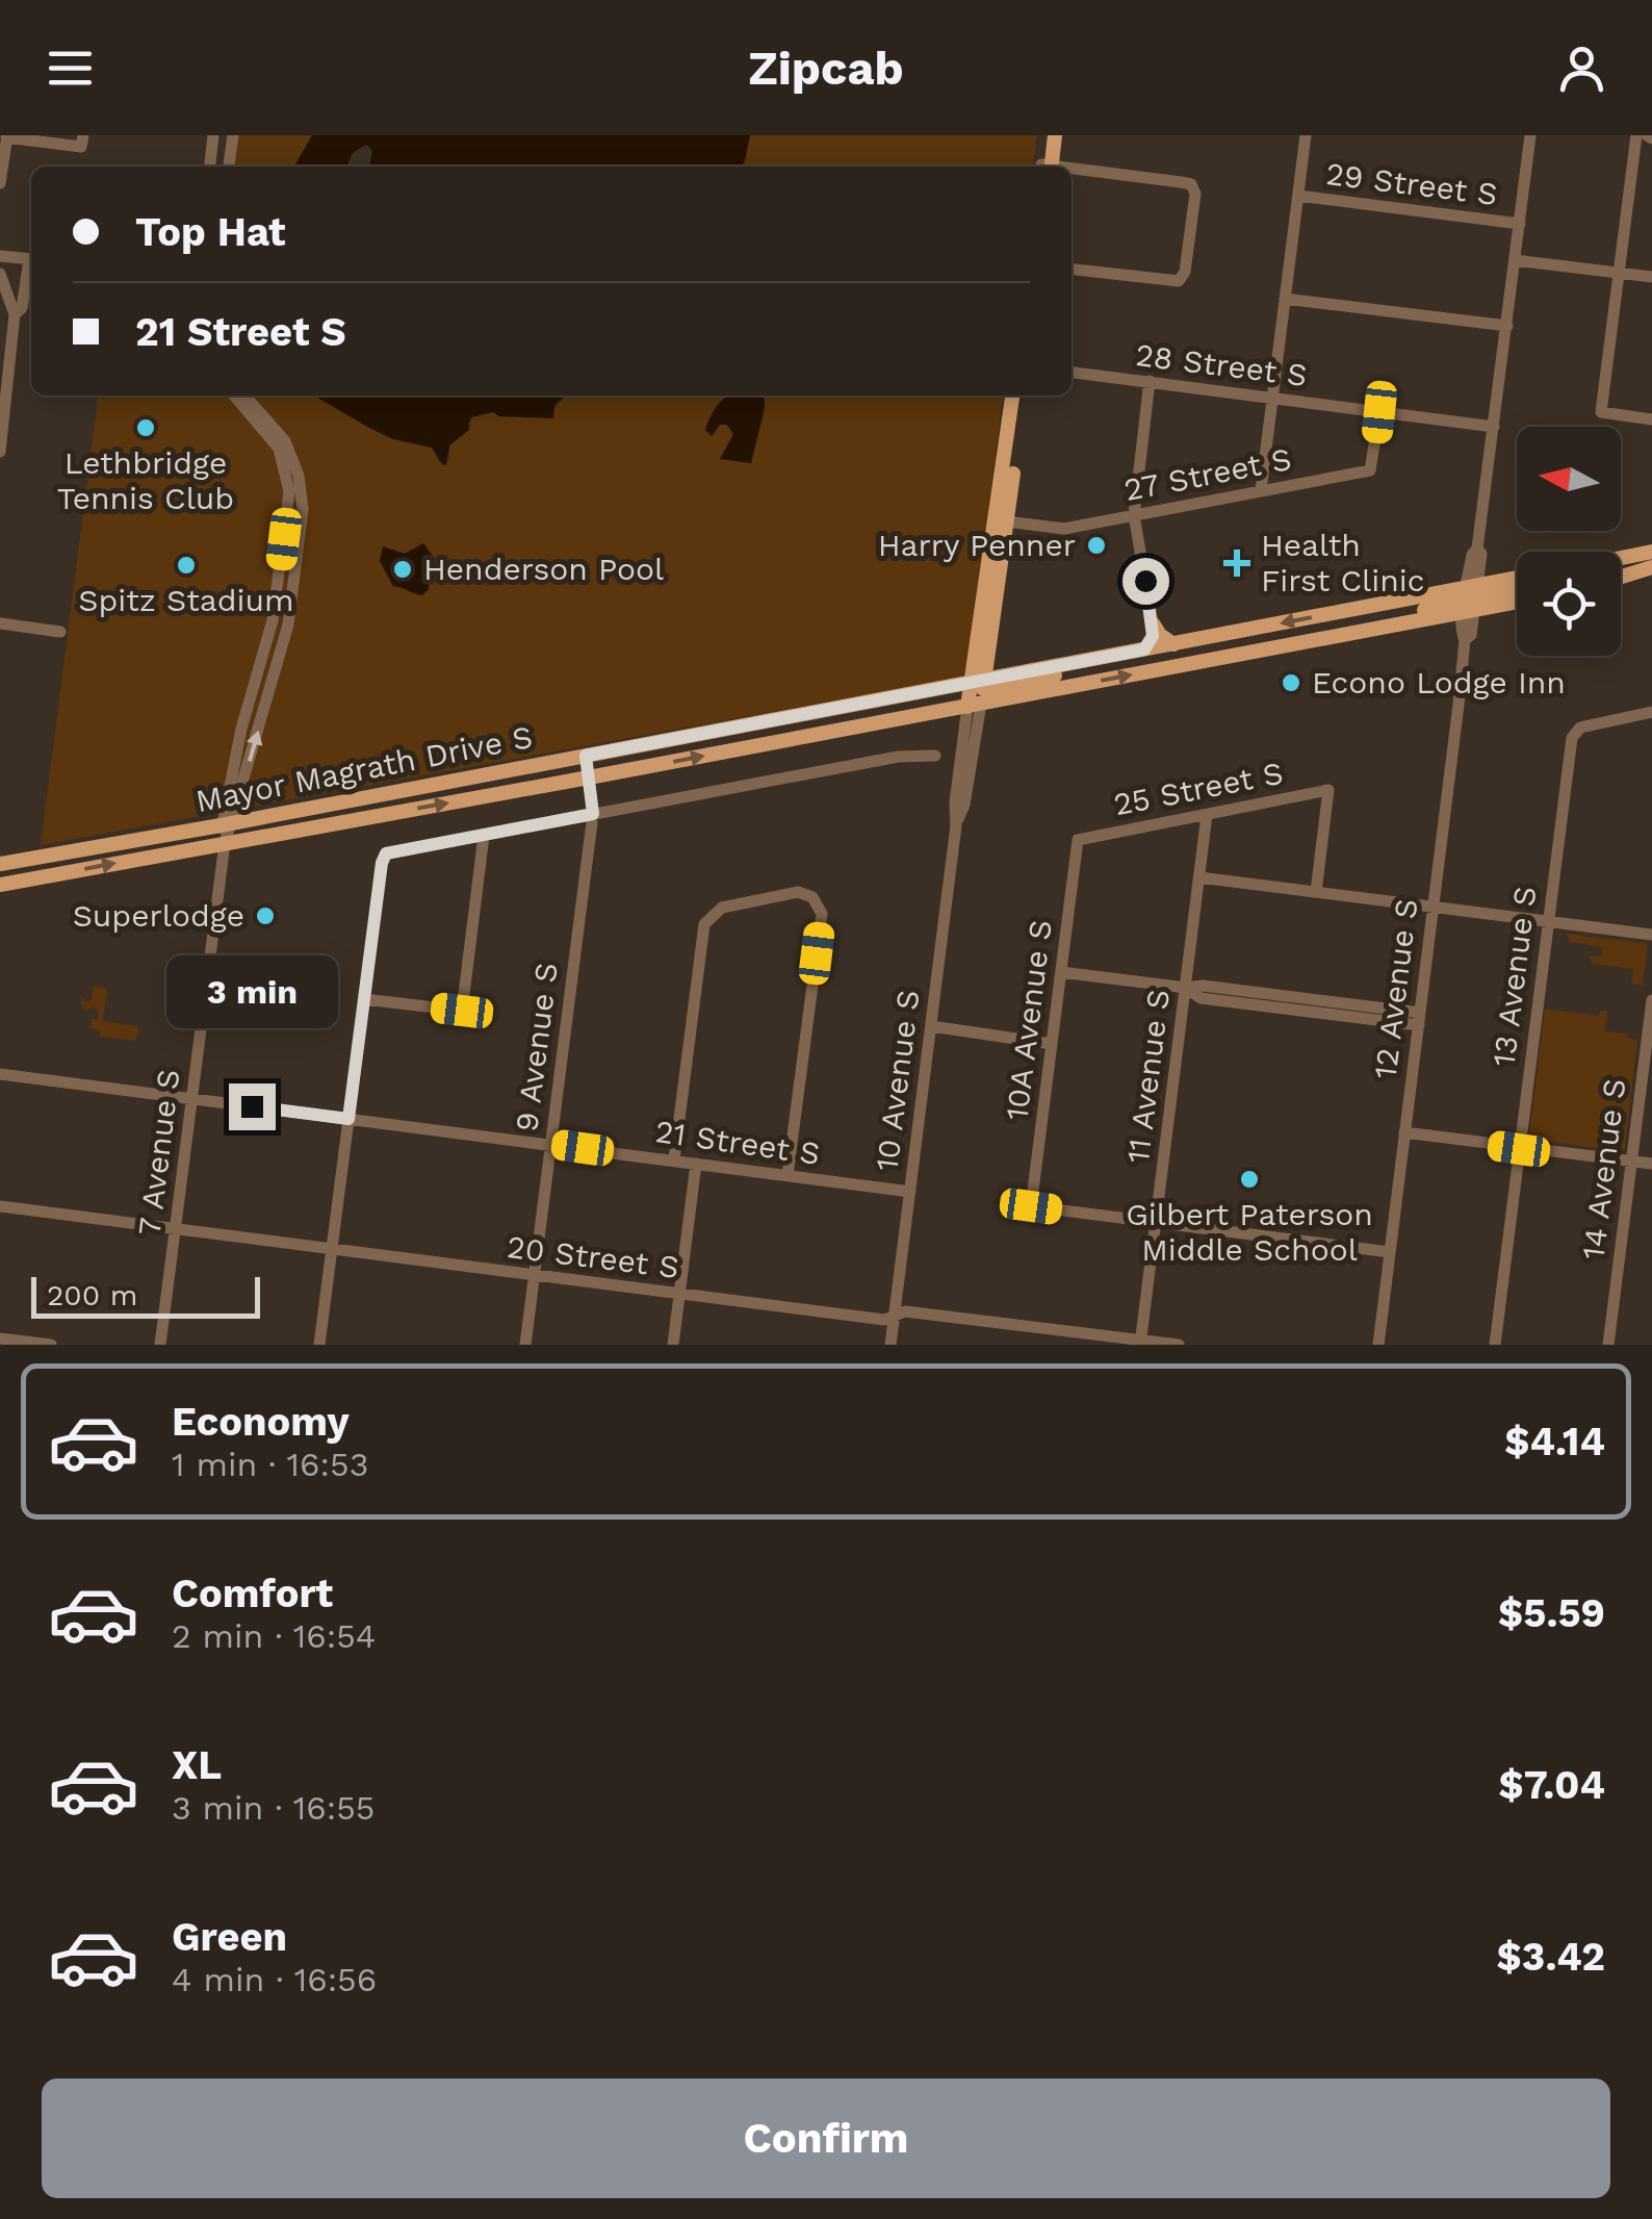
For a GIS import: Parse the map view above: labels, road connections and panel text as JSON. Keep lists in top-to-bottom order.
{
  "streets": {
    "main road": ["Mayor Magrath Drive S"],
    "street": [
      "29 Street S",
      "28 Street S",
      "27 Street S",
      "25 Street S",
      "13 Avenue S",
      "12 Avenue S",
      "10A Avenue S",
      "9 Avenue S",
      "11 Avenue S",
      "10 Avenue S",
      "21 Street S",
      "7 Avenue S",
      "14 Avenue S",
      "20 Street S"
    ]
  },
  "crossings": [
    ["29 Street S", "12 Avenue S"],
    ["28 Street S", "27 Street S"],
    ["28 Street S", "12 Avenue S"],
    ["Mayor Magrath Drive S", "12 Avenue S"],
    ["Mayor Magrath Drive S", "9 Avenue S"],
    ["Mayor Magrath Drive S", "10 Avenue S"],
    ["Mayor Magrath Drive S", "7 Avenue S"],
    ["25 Street S", "10A Avenue S"],
    ["25 Street S", "11 Avenue S"],
    ["10A Avenue S", "11 Avenue S"],
    ["9 Avenue S", "21 Street S"],
    ["9 Avenue S", "20 Street S"],
    ["11 Avenue S", "20 Street S"],
    ["10 Avenue S", "21 Street S"],
    ["10 Avenue S", "20 Street S"],
    ["21 Street S", "7 Avenue S"],
    ["7 Avenue S", "20 Street S"]
  ],
  "places": {
    "other": [
      "Lethbridge Tennis Club",
      "Harry Penner",
      "Spitz Stadium",
      "Henderson Pool",
      "Econo Lodge Inn",
      "Superlodge",
      "Gilbert Paterson Middle School"
    ],
    "health": ["Health First Clinic"]
  },
  "scale_bar": "200 m",
  "north": "left",
  "page": {
    "header": "Zipcab",
    "banner": ["Top Hat", "21 Street S"],
    "bubble": "3 min",
    "scale": "200 m",
    "list": [
      {
        "name": "Economy",
        "note": "1 min · 16:53",
        "value": "$4.14"
      },
      {
        "name": "Comfort",
        "note": "2 min · 16:54",
        "value": "$5.59"
      },
      {
        "name": "XL",
        "note": "3 min · 16:55",
        "value": "$7.04"
      },
      {
        "name": "Green",
        "note": "4 min · 16:56",
        "value": "$3.42"
      }
    ],
    "buttons": "Confirm"
  }
}
